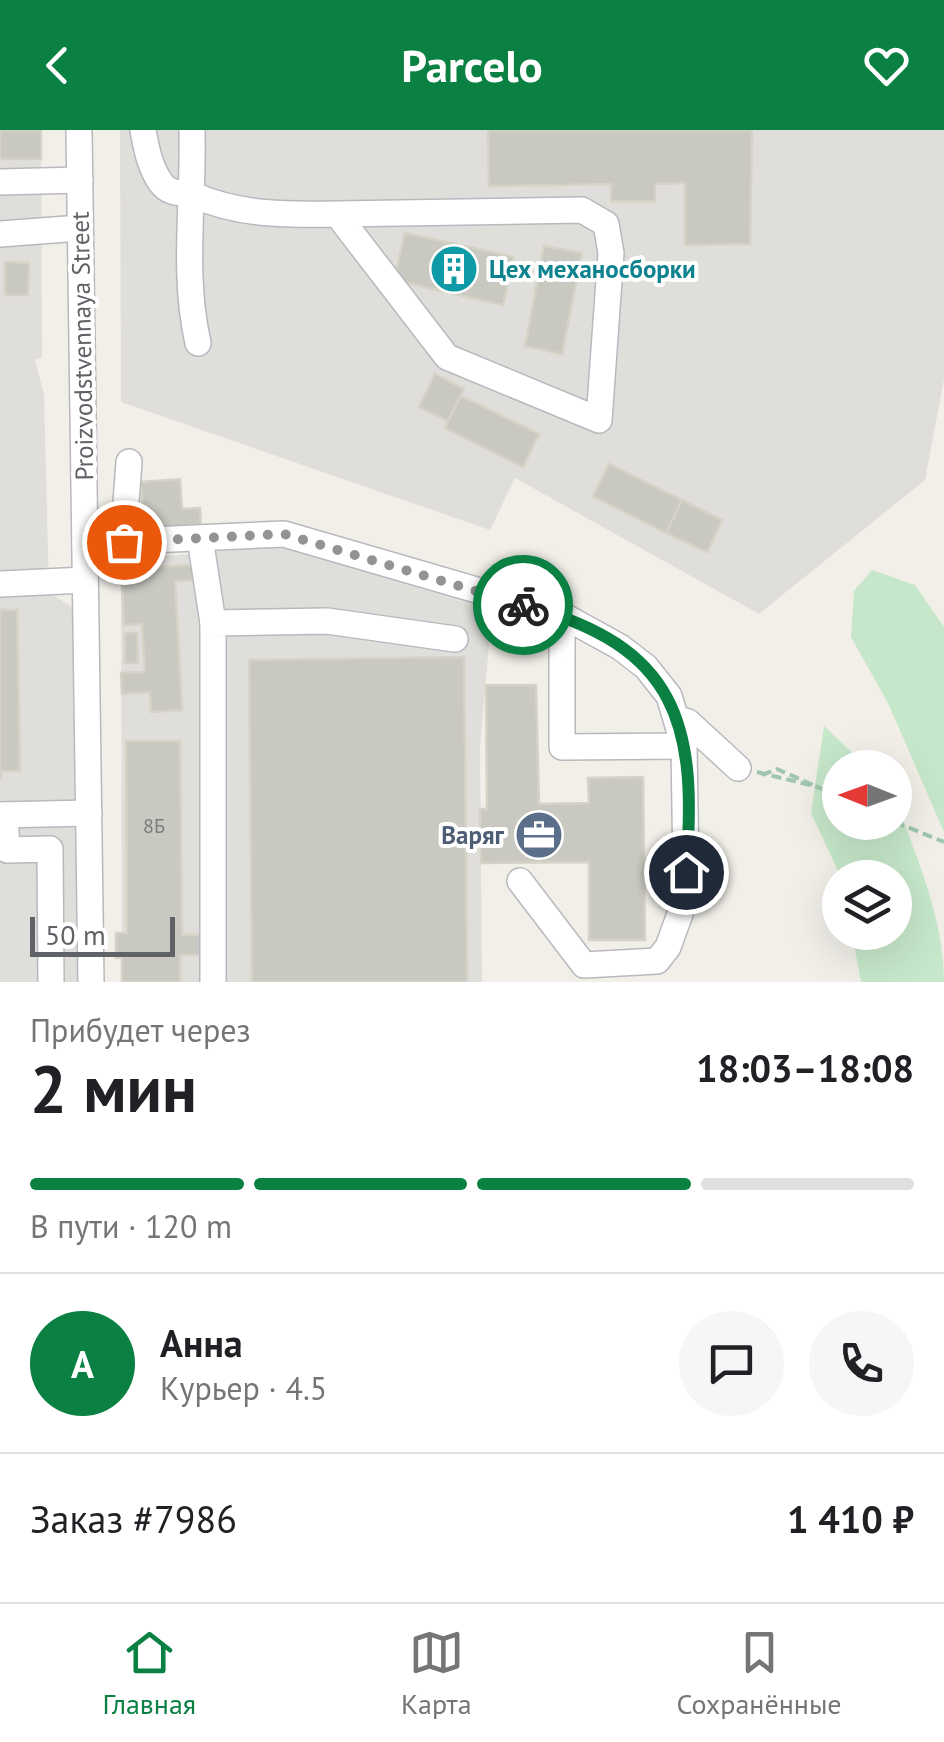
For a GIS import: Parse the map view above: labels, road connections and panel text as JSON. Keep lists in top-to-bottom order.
{
  "streets": {
    "street": ["Proizvodstvennaya Street"]
  },
  "places": {
    "building": ["Цех механосборки"],
    "office": ["Варяг"]
  },
  "house_numbers": ["8Б"],
  "scale_bar": "50 m",
  "north": "left",
  "page": {
    "header": "Parcelo",
    "scale": "50 m",
    "heading": ["2 мин", "Прибудет через", "18:03–18:08"],
    "panel": [
      "Анна",
      "Курьер · 4.5",
      "Заказ #7986",
      "1 410 ₽"
    ],
    "bar": "В пути · 120 m",
    "round": "А",
    "tabs": ["Главная", "Карта", "Сохранённые"]
  }
}
